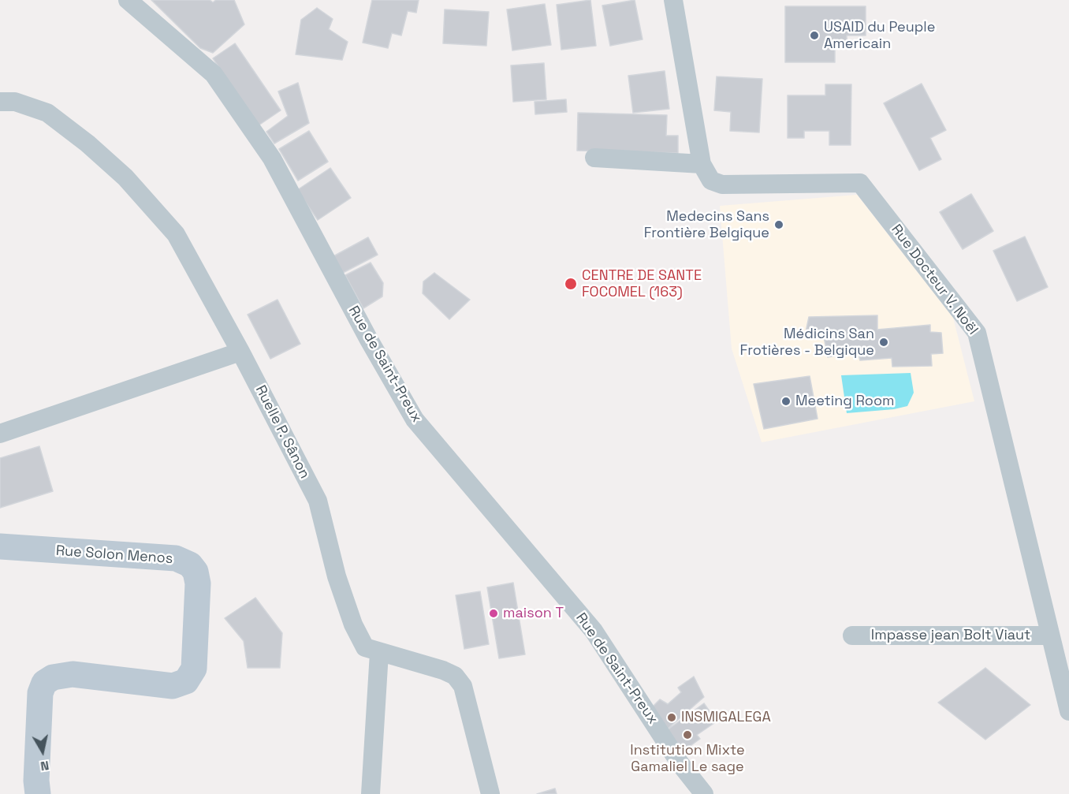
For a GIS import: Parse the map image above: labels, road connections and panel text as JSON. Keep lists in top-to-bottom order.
{
  "streets": {
    "street": [
      "Rue Docteur V. Noël",
      "Rue de Saint-Preux",
      "Ruelle P. Sânon",
      "Rue Solon Menos",
      "Impasse jean Bolt Viaut"
    ]
  },
  "crossings": [
    ["Rue Docteur V. Noël", "Impasse jean Bolt Viaut"]
  ],
  "places": [
    "USAID du Peuple Americain",
    "Medecins Sans Frontière Belgique",
    "CENTRE DE SANTE FOCOMEL (163)",
    "Médicins San Frotières - Belgique",
    "Meeting Room",
    "maison T",
    "INSMIGALEGA",
    "Institution Mixte Gamaliel Le sage"
  ],
  "north": "bottom"
}
